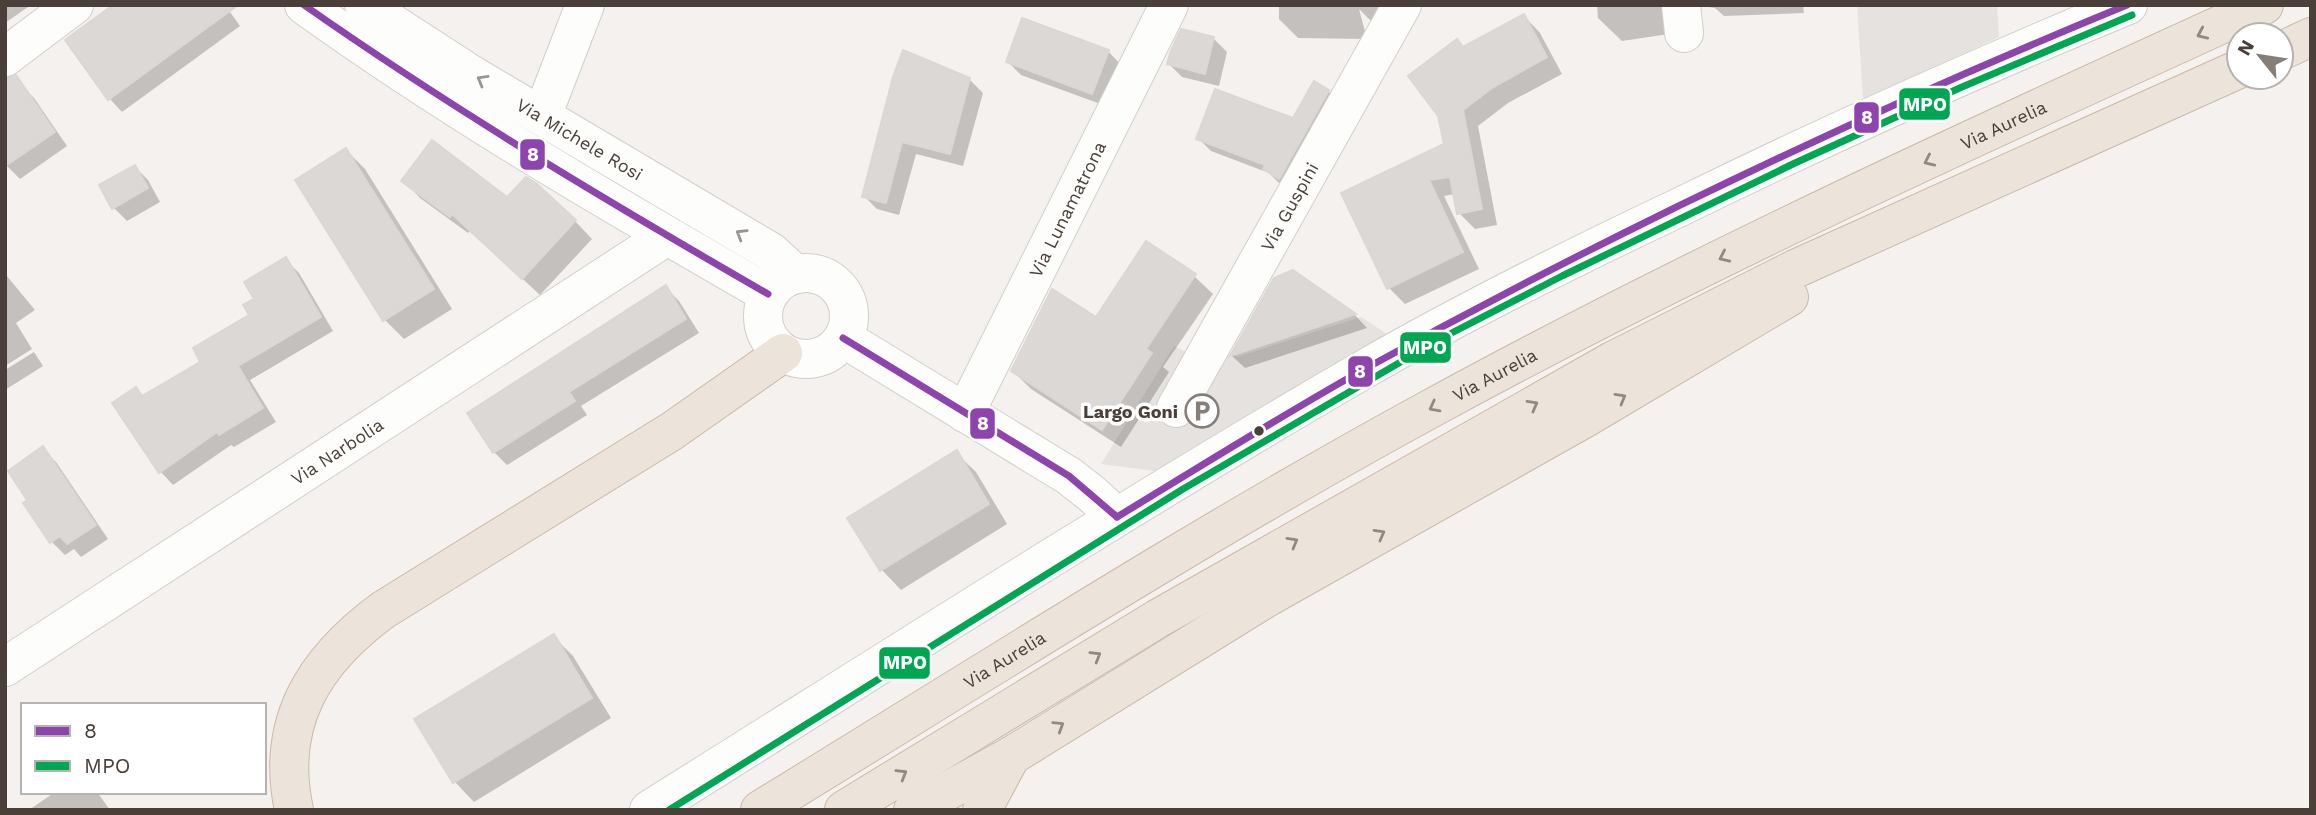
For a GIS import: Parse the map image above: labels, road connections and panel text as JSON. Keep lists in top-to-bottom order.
{
  "streets": {
    "highway": ["Via Aurelia"],
    "street": [
      "Via Michele Rosi",
      "Via Guspini",
      "Via Lunamatrona",
      "Via Narbolia"
    ]
  },
  "places": {
    "parking": ["Largo Goni"]
  },
  "lines": ["transit line 8", "transit line MPO"],
  "legend": ["8", "MPO"],
  "north": "top left"
}
